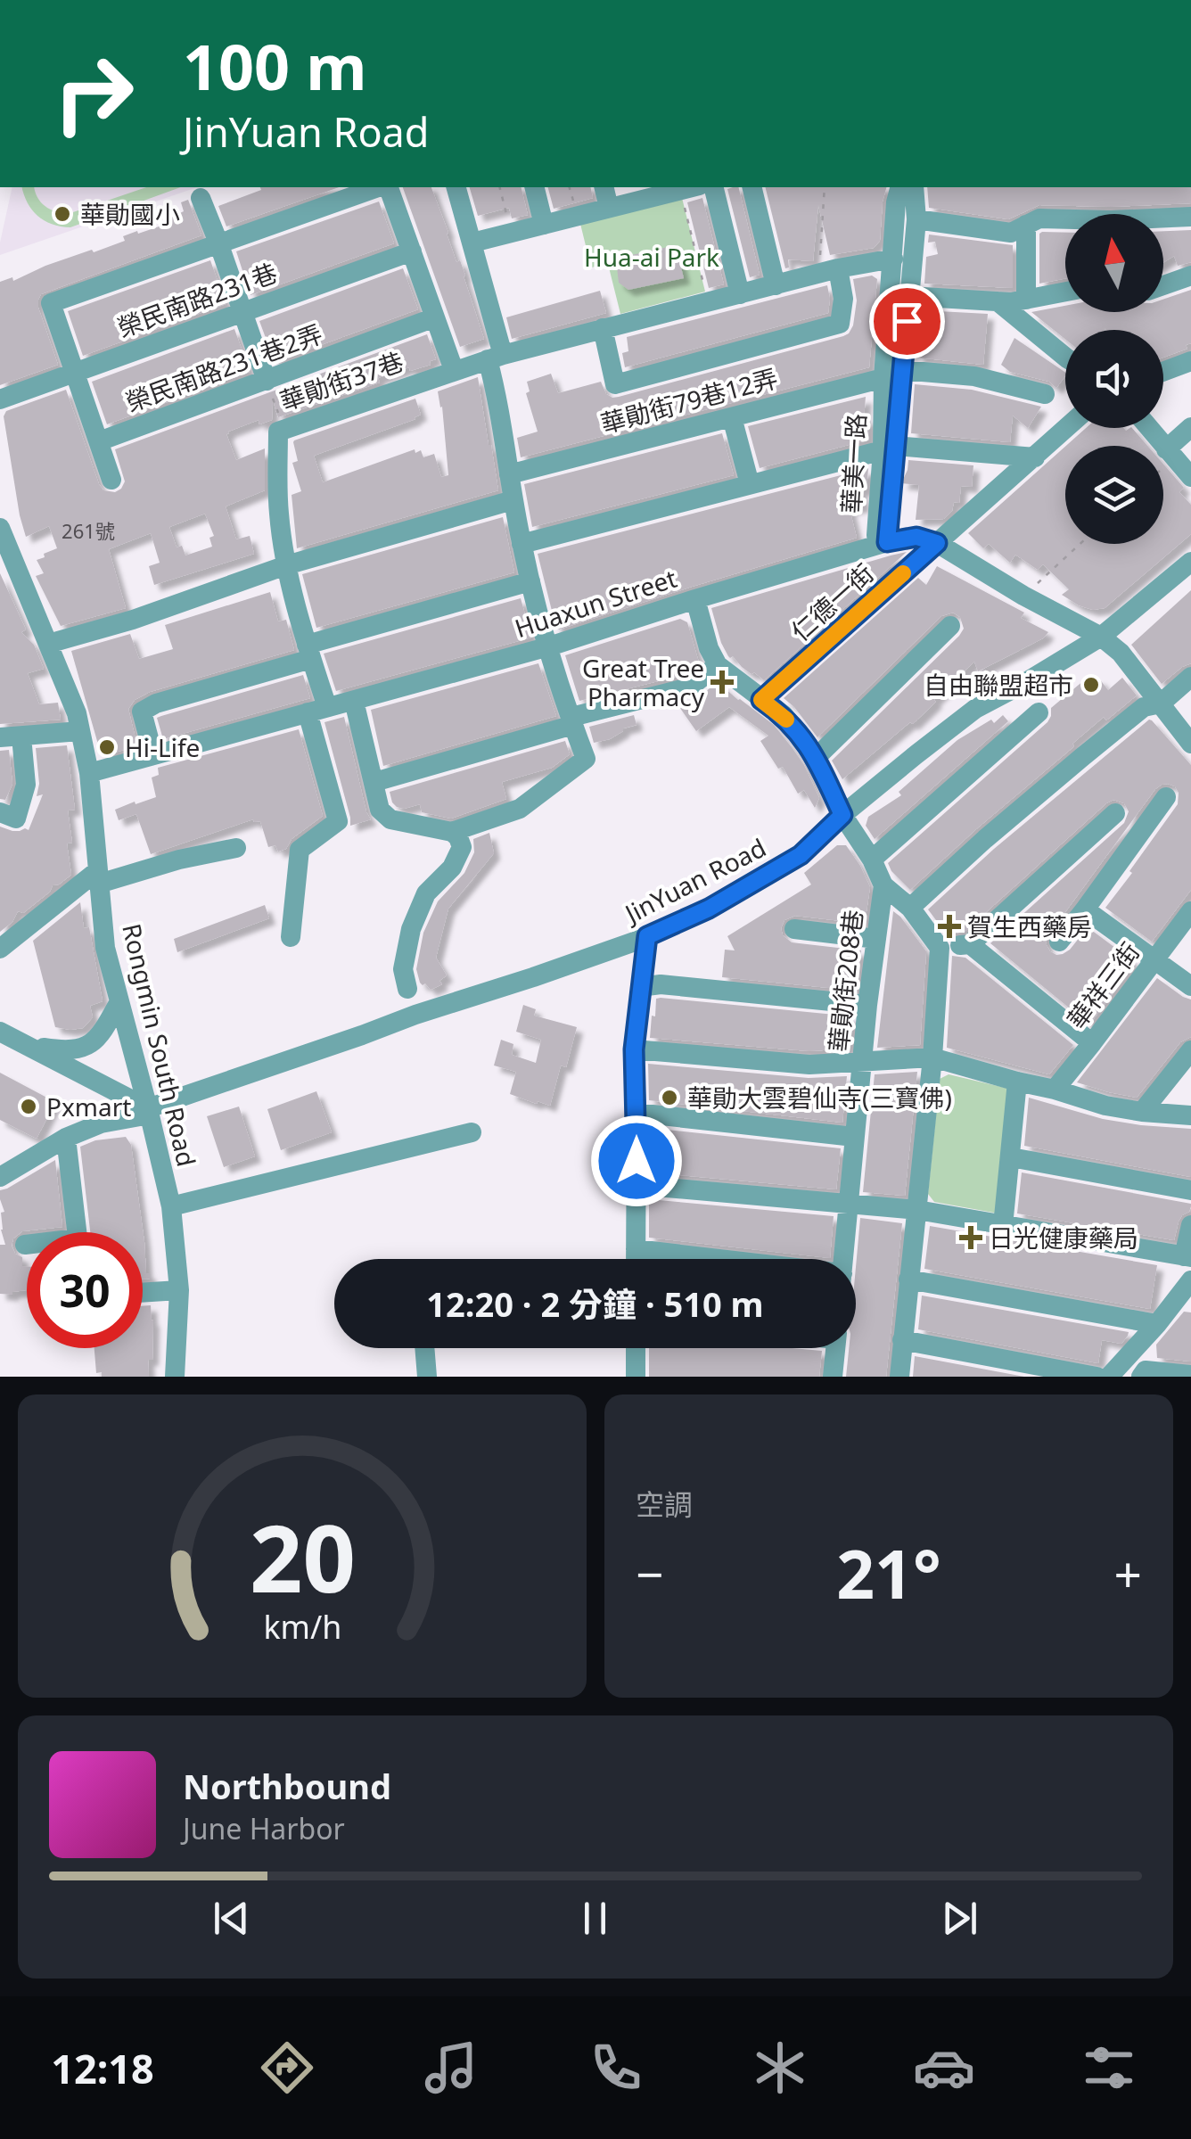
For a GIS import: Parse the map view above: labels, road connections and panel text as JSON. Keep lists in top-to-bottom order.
{
  "streets": {
    "street": [
      "榮民南路231巷",
      "榮民南路231巷2弄",
      "華勛街37巷",
      "華勛街79巷12弄",
      "華美一路",
      "仁德一街",
      "Huaxun Street",
      "JinYuan Road",
      "華勛街208巷",
      "華祥三街",
      "Rongmin South Road"
    ]
  },
  "crossings": [
    ["華勛街37巷", "華美一路"],
    ["華勛街37巷", "Huaxun Street"],
    ["華勛街79巷12弄", "華美一路"],
    ["華美一路", "仁德一街"],
    ["仁德一街", "Huaxun Street"],
    ["仁德一街", "JinYuan Road"],
    ["Huaxun Street", "Rongmin South Road"],
    ["JinYuan Road", "Rongmin South Road"]
  ],
  "parks": ["Hua-ai Park"],
  "places": {
    "other": [
      "華勛國小",
      "自由聯盟超市",
      "Hi-Life",
      "華勛大雲碧仙寺(三寶佛)",
      "Pxmart"
    ],
    "health": ["Great Tree Pharmacy", "賀生西藥房", "日光健康藥局"]
  },
  "house_numbers": ["261號"],
  "north": "top",
  "page": {
    "turn": ["100 m", "JinYuan Road"],
    "limit": "30",
    "trip": "12:20 · 2 分鐘 · 510 m",
    "tile": "空調",
    "heat": ["−", "21°", "+"],
    "song": ["Northbound", "June Harbor"],
    "tabs": "12:18",
    "gauge": ["20", "km/h"]
  }
}
